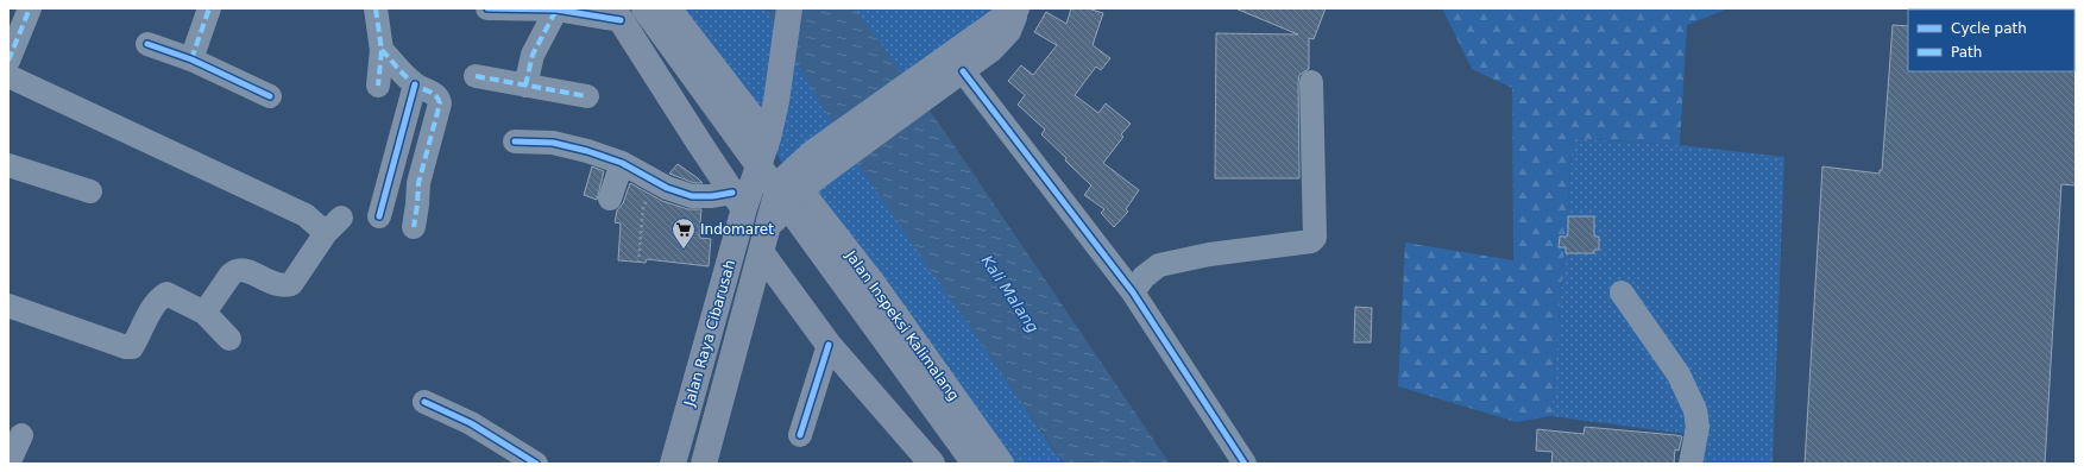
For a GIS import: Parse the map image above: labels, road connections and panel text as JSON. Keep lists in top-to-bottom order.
{
  "streets": {
    "main road": ["Jalan Inspeksi Kalimalang", "Jalan Raya Cibarusah"]
  },
  "crossings": [
    ["Jalan Inspeksi Kalimalang", "Jalan Raya Cibarusah"]
  ],
  "water": ["Kali Malang"],
  "places": {
    "supermarket": ["Indomaret"]
  },
  "legend": ["Cycle path", "Path"]
}
